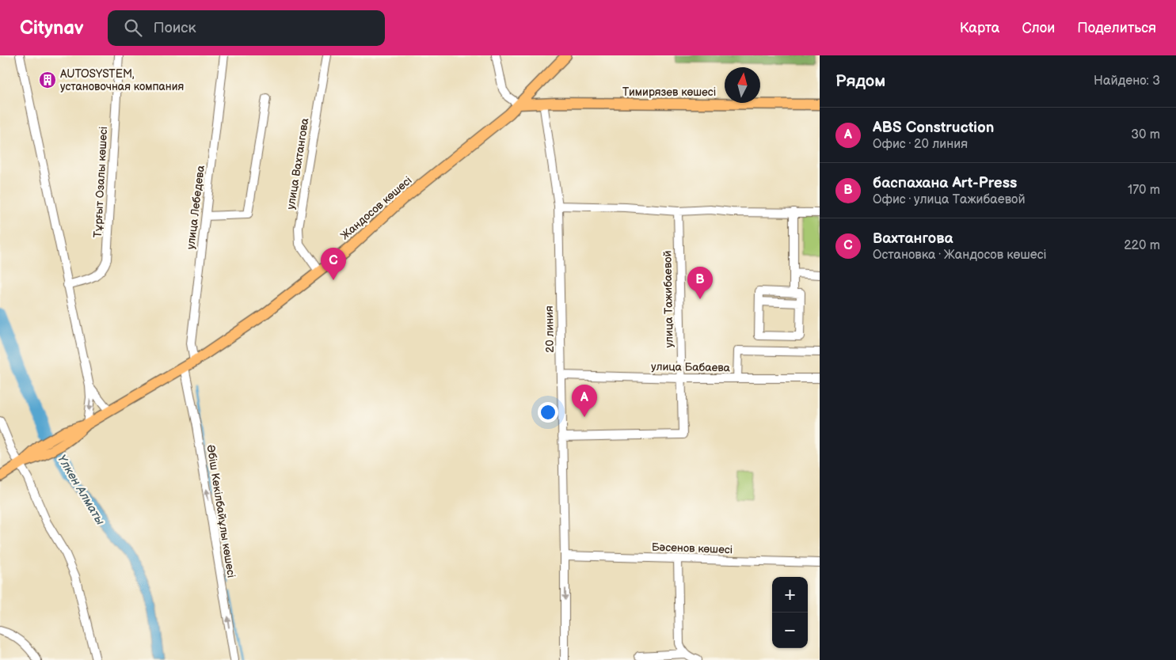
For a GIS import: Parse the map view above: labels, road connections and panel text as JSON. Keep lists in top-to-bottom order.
{
  "streets": {
    "main road": ["Тимирязев көшесі", "Жандосов көшесі"],
    "street": [
      "улица Вахтангова",
      "Тұрғыт Озалы көшесі",
      "улица Лебедева",
      "улица Тажибаевой",
      "20 линия",
      "улица Бабаева",
      "Әбіш Кекілбайұлы көшесі",
      "Бәсенов көшесі"
    ]
  },
  "crossings": [
    ["Тимирязев көшесі", "Жандосов көшесі"],
    ["Тимирязев көшесі", "20 линия"],
    ["улица Вахтангова", "Жандосов көшесі"],
    ["улица Лебедева", "Жандосов көшесі"],
    ["Жандосов көшесі", "Әбіш Кекілбайұлы көшесі"],
    ["улица Тажибаевой", "20 линия"],
    ["улица Тажибаевой", "улица Бабаева"],
    ["20 линия", "улица Бабаева"],
    ["20 линия", "Бәсенов көшесі"]
  ],
  "one_way": ["Әбіш Кекілбайұлы көшесі"],
  "water": ["Үлкен Алматы"],
  "places": {
    "building": ["AUTOSYSTEM, установочная компания"]
  },
  "north": "top",
  "page": {
    "header": "Citynav",
    "search": "Поиск",
    "nav": ["Карта", "Слои", "Поделиться"],
    "heading": ["Рядом", "Найдено: 3"],
    "list": [
      {
        "mark": "A",
        "name": "ABS Construction",
        "note": "Офис · 20 линия",
        "value": "30 m"
      },
      {
        "mark": "B",
        "name": "баспахана Art-Press",
        "note": "Офис · улица Тажибаевой",
        "value": "170 m"
      },
      {
        "mark": "C",
        "name": "Вахтангова",
        "note": "Остановка · Жандосов көшесі",
        "value": "220 m"
      }
    ],
    "pins": ["C", "B", "A"],
    "map_buttons": ["+", "−"]
  }
}
